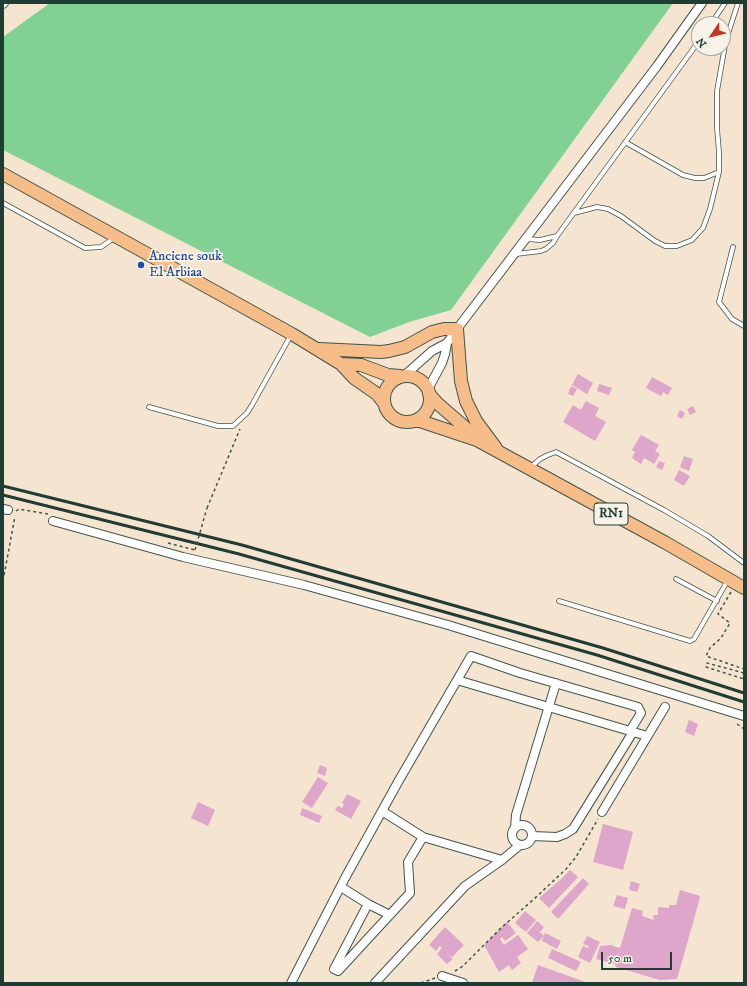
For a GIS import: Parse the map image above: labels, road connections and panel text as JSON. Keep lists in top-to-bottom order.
{
  "streets": {
    "main road": ["RN1"]
  },
  "places": ["Anciene souk El Arbiaa"],
  "scale_bar": "50 m",
  "north": "bottom left"
}
